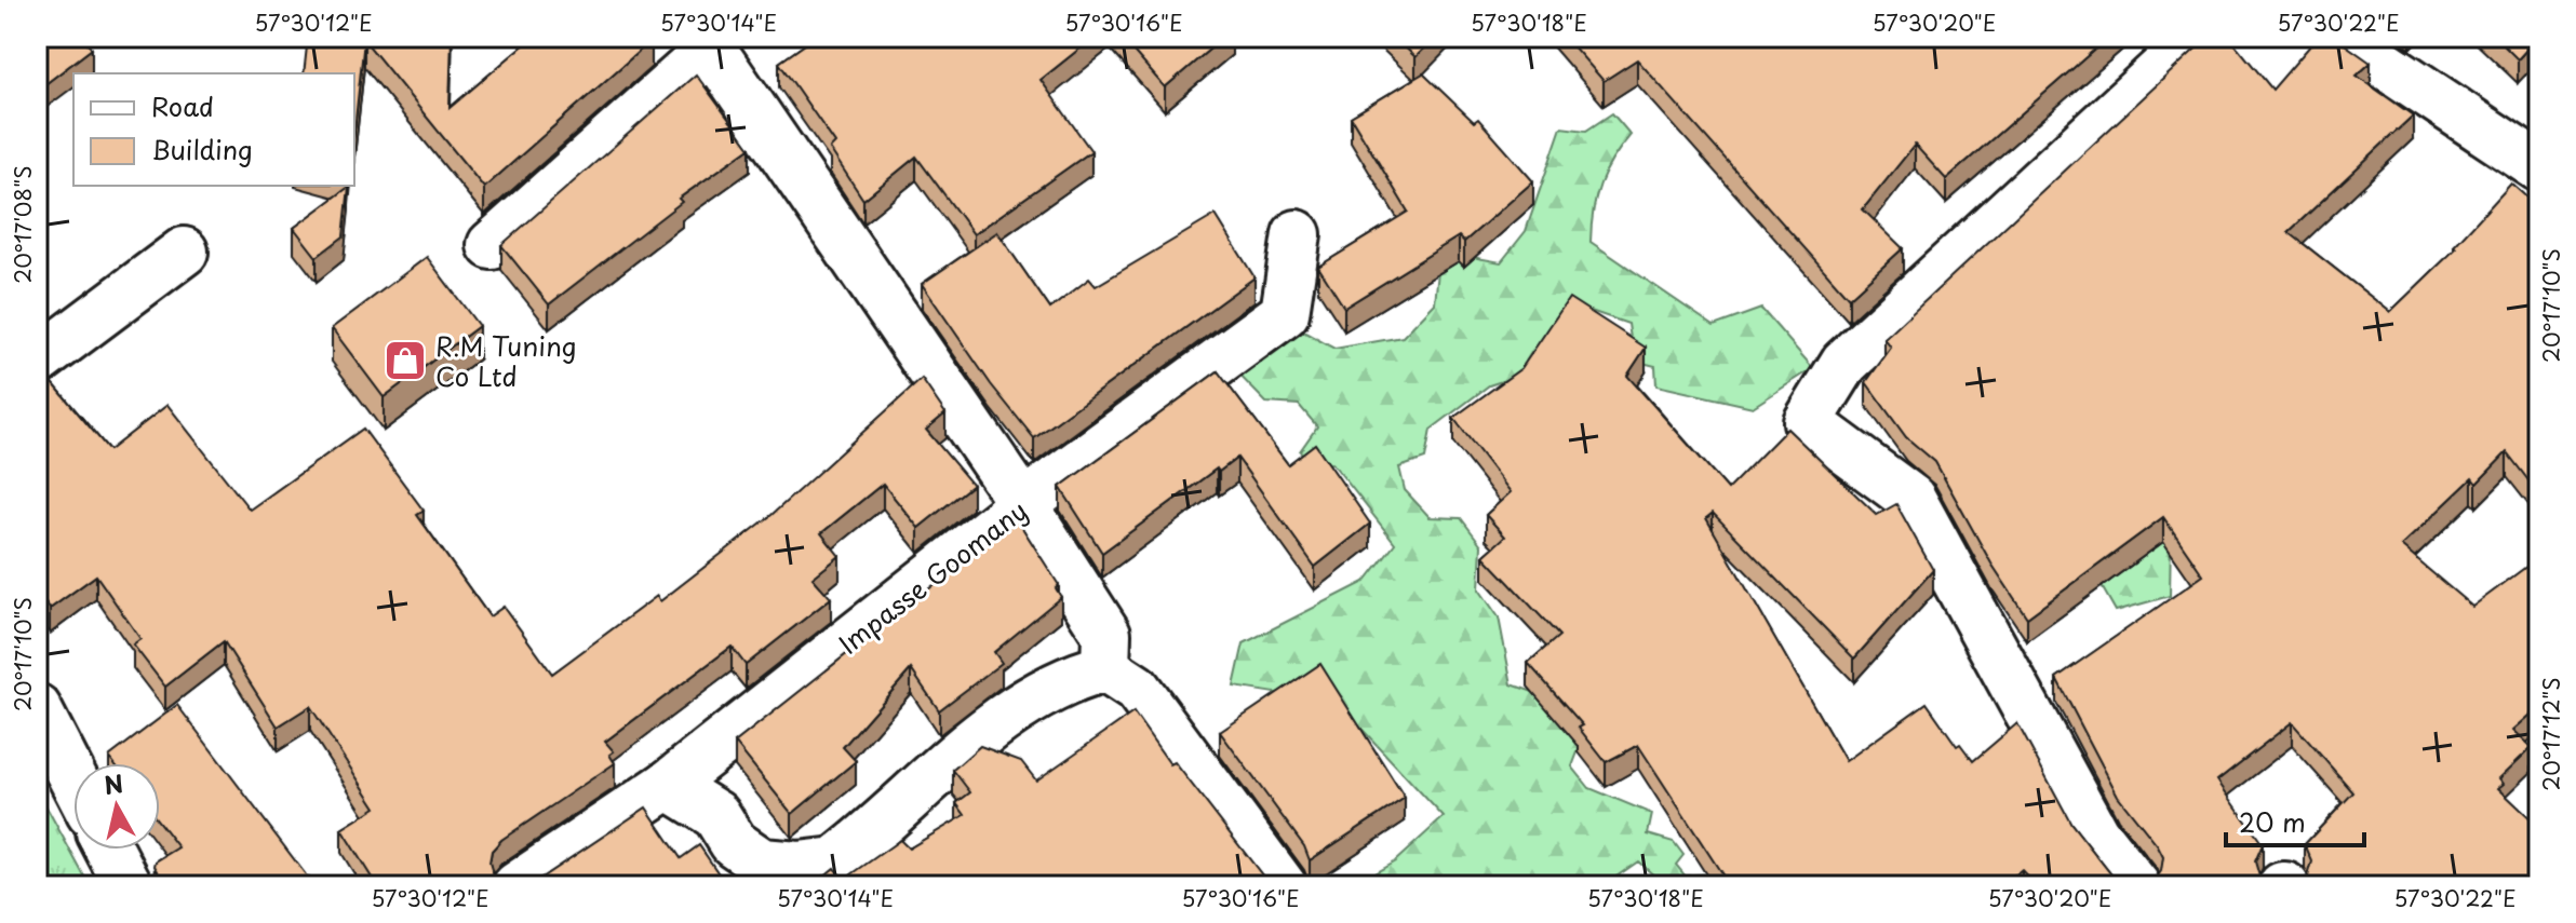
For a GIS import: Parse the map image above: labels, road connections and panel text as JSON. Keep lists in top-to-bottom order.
{
  "streets": {
    "street": ["Impasse Goomany"]
  },
  "places": {
    "shop": ["R.M Tuning Co Ltd"]
  },
  "legend": ["Road", "Building"],
  "scale_bar": "20 m",
  "north": "top",
  "coordinates": [
    "57°30'12\"E",
    "57°30'14\"E",
    "57°30'16\"E",
    "57°30'18\"E",
    "57°30'20\"E",
    "57°30'22\"E",
    "20°17'08\"S",
    "20°17'10\"S",
    "20°17'12\"S"
  ]
}
